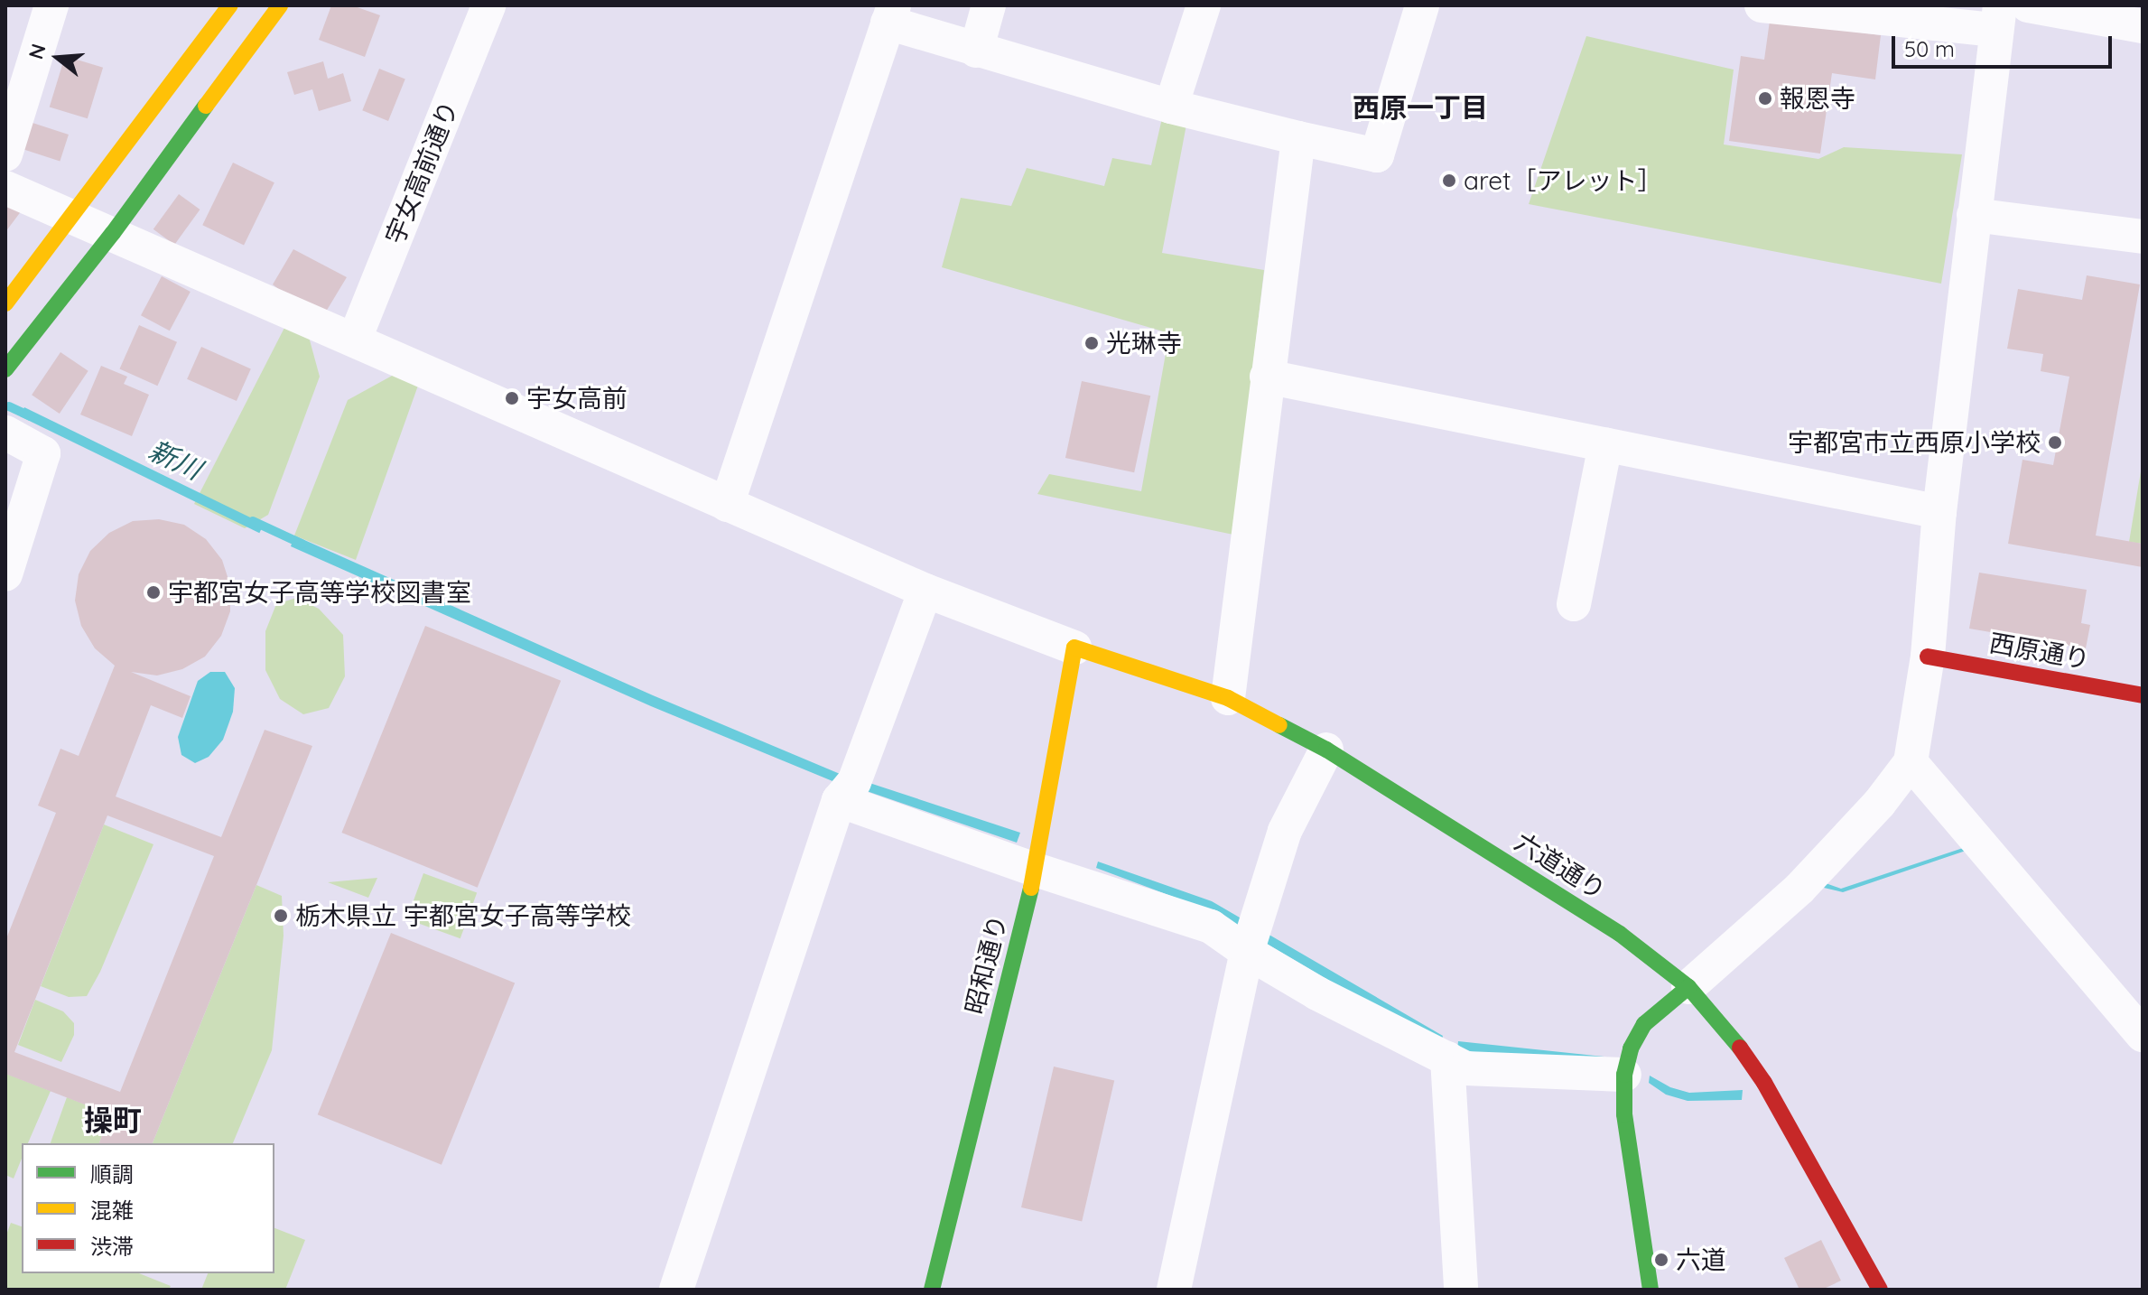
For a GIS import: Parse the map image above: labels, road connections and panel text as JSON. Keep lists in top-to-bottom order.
{
  "streets": {
    "street": [
      "宇女高前通り",
      "西原通り",
      "六道通り",
      "昭和通り"
    ]
  },
  "crossings": [
    ["六道通り", "昭和通り"]
  ],
  "districts": ["西原一丁目", "操町"],
  "water": ["新川"],
  "places": [
    "報恩寺",
    "aret［アレット］",
    "光琳寺",
    "宇女高前",
    "宇都宮市立西原小学校",
    "宇都宮女子高等学校図書室",
    "栃木県立 宇都宮女子高等学校",
    "六道"
  ],
  "legend": ["順調", "混雑", "渋滞"],
  "scale_bar": "50 m",
  "north": "left"
}
